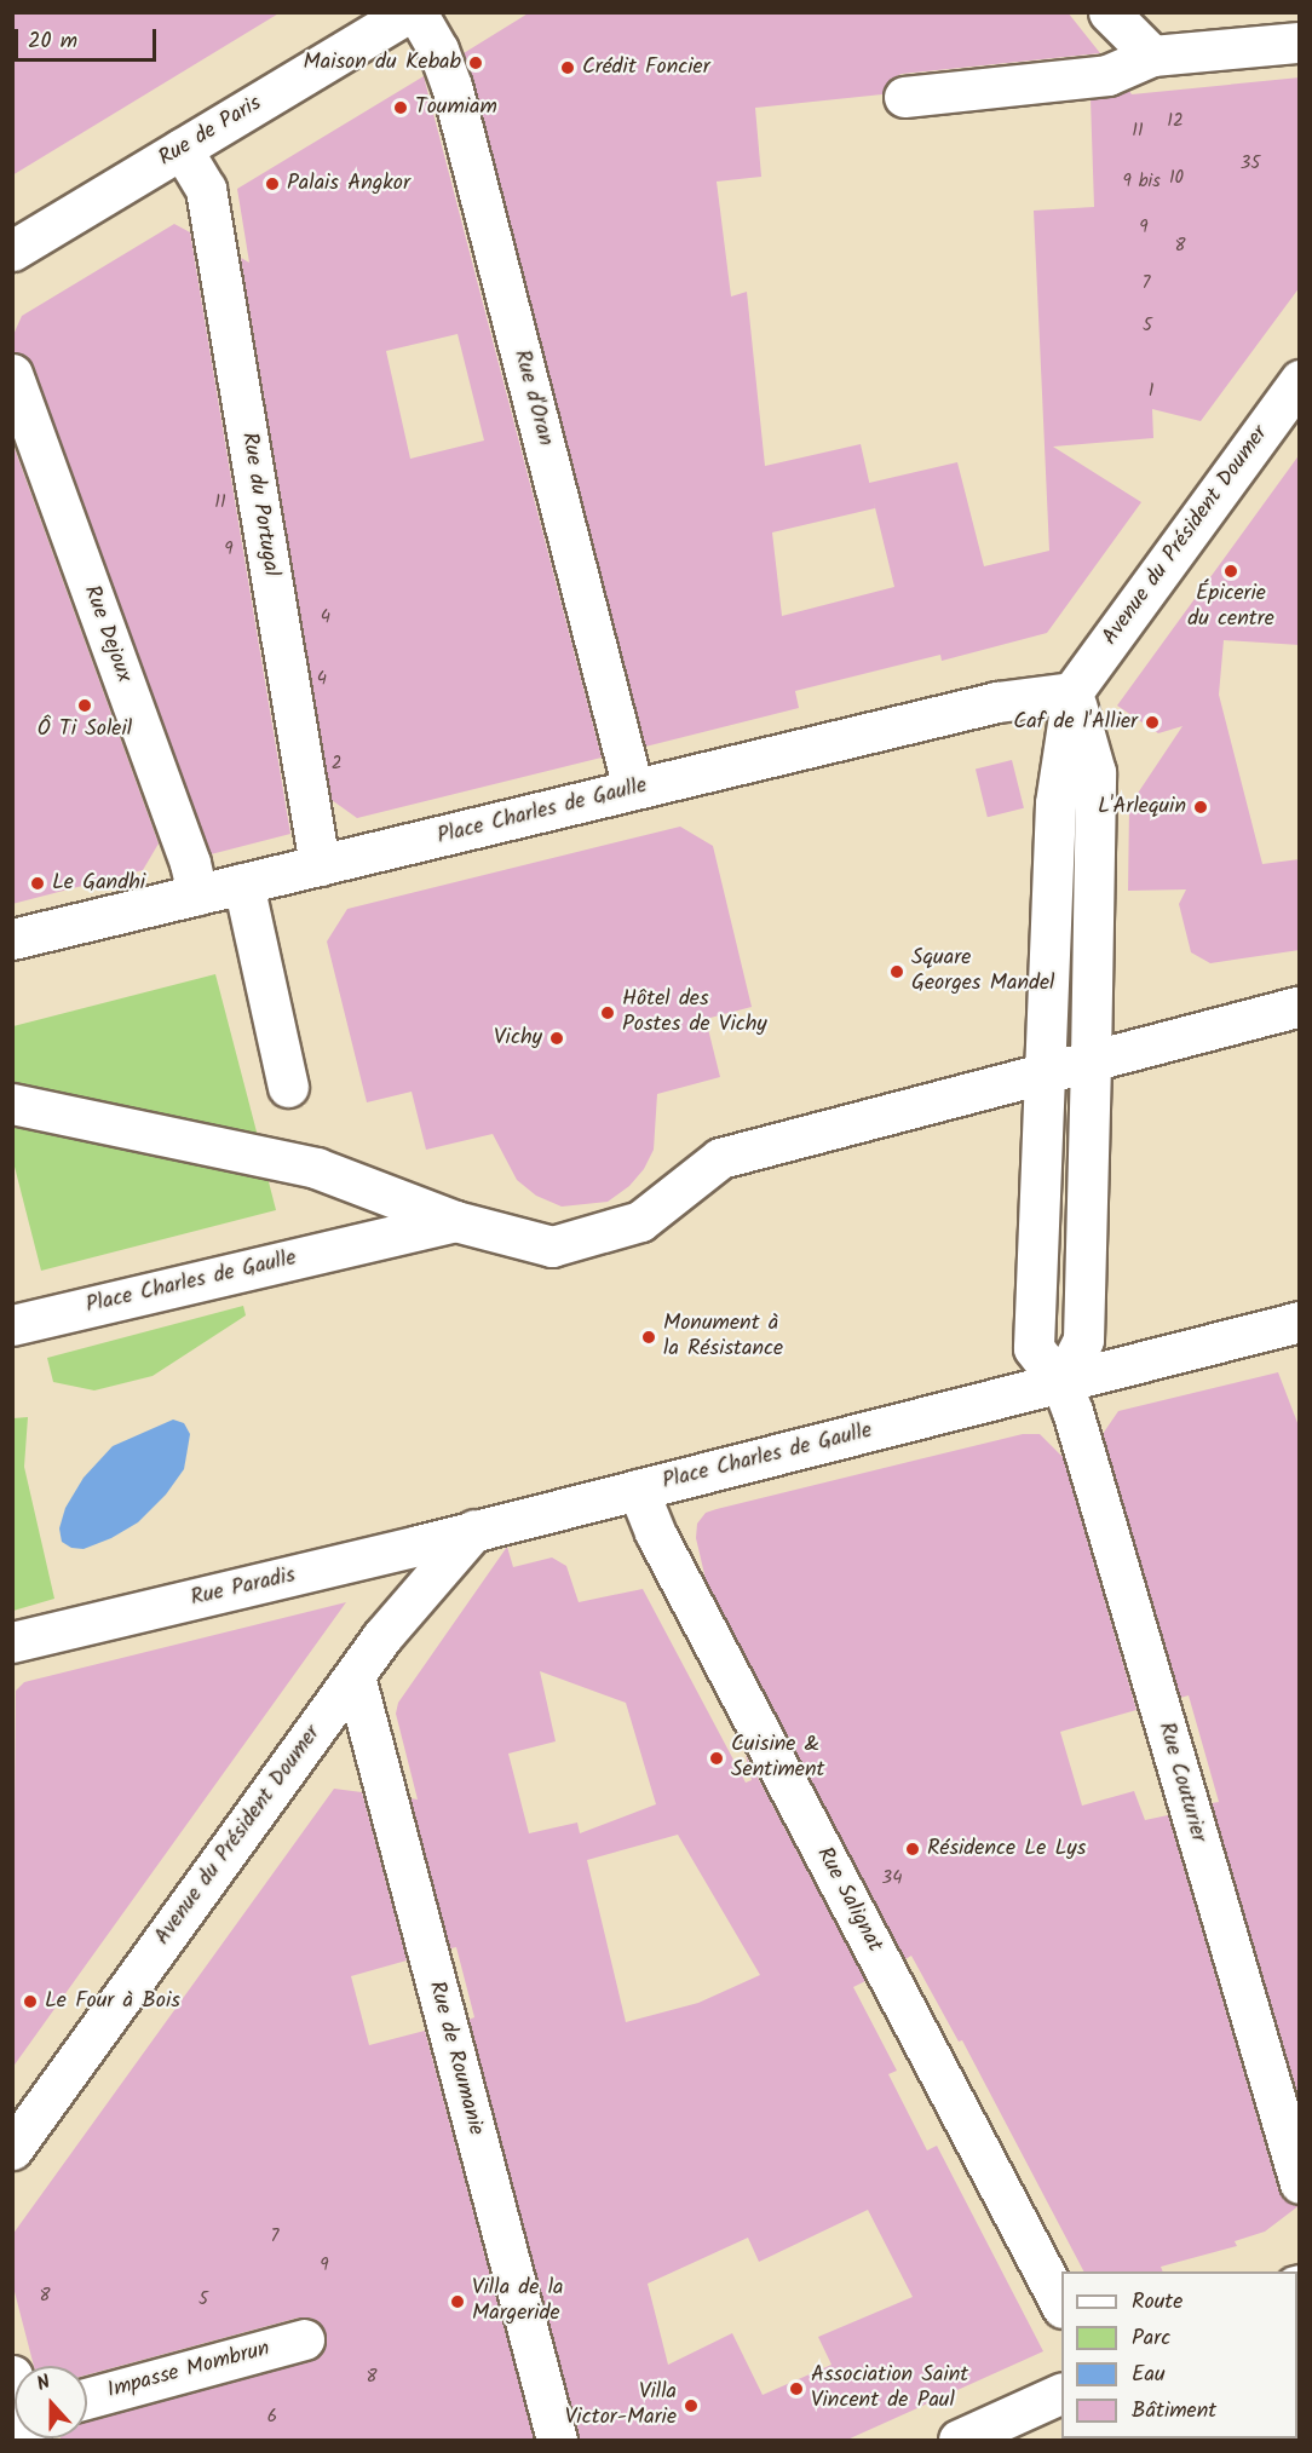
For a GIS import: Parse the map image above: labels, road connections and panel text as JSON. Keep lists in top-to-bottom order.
{
  "streets": {
    "street": [
      "Rue de Paris",
      "Rue d'Oran",
      "Rue du Portugal",
      "Avenue du Président Doumer",
      "Rue Dejoux",
      "Place Charles de Gaulle",
      "Rue Paradis",
      "Rue Couturier",
      "Rue Salignat",
      "Rue de Roumanie",
      "Impasse Mombrun"
    ]
  },
  "crossings": [
    ["Rue de Paris", "Rue d'Oran"],
    ["Rue de Paris", "Rue du Portugal"],
    ["Rue d'Oran", "Place Charles de Gaulle"],
    ["Rue du Portugal", "Place Charles de Gaulle"],
    ["Avenue du Président Doumer", "Place Charles de Gaulle"],
    ["Avenue du Président Doumer", "Rue Paradis"],
    ["Avenue du Président Doumer", "Rue de Roumanie"],
    ["Rue Dejoux", "Place Charles de Gaulle"],
    ["Place Charles de Gaulle", "Rue Paradis"],
    ["Place Charles de Gaulle", "Rue Couturier"],
    ["Place Charles de Gaulle", "Rue Salignat"]
  ],
  "places": [
    "Maison du Kebab",
    "Crédit Foncier",
    "Toumiam",
    "Palais Angkor",
    "Épicerie du centre",
    "Ô Ti Soleil",
    "Caf de l'Allier",
    "L'Arlequin",
    "Le Gandhi",
    "Square Georges Mandel",
    "Hôtel des Postes de Vichy",
    "Vichy",
    "Monument à la Résistance",
    "Cuisine & Sentiment",
    "Résidence Le Lys",
    "Le Four à Bois",
    "Villa de la Margeride",
    "Association Saint Vincent de Paul",
    "Villa Victor-Marie"
  ],
  "house_numbers": [
    "12",
    "11",
    "35",
    "10",
    "9 bis",
    "9",
    "8",
    "7",
    "5",
    "1",
    "11",
    "9",
    "4",
    "4",
    "2",
    "34",
    "7",
    "9",
    "8",
    "5",
    "8",
    "6"
  ],
  "legend": [
    "Route",
    "Parc",
    "Eau",
    "Bâtiment"
  ],
  "scale_bar": "20 m",
  "north": "top"
}
